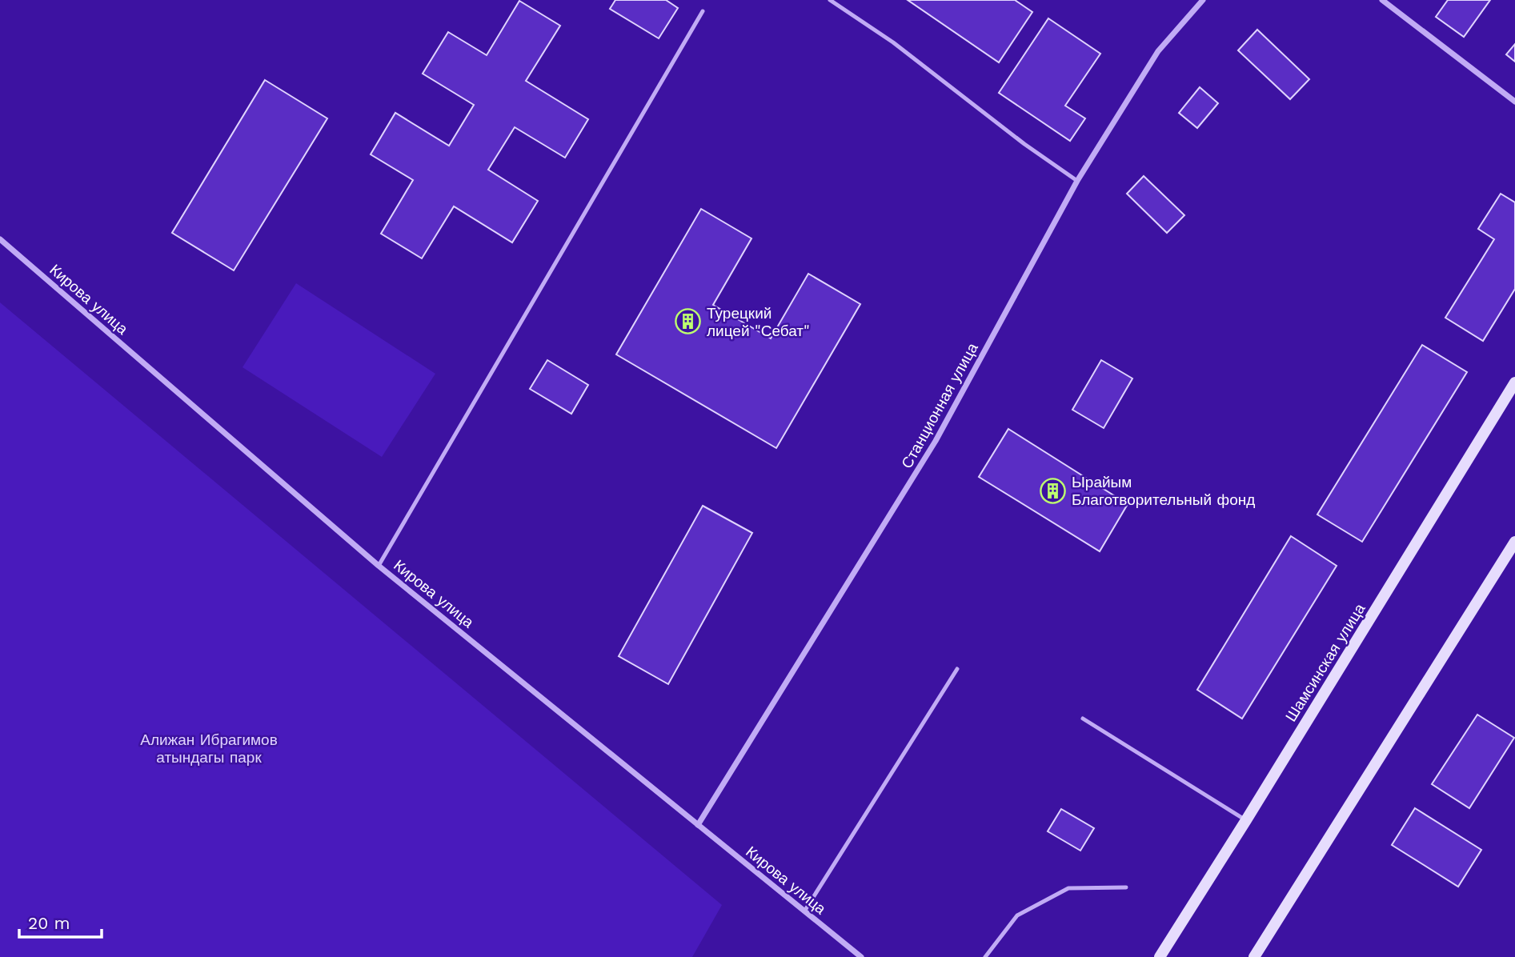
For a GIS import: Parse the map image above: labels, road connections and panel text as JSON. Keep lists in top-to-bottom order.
{
  "streets": {
    "main road": ["Шамсинская улица"],
    "street": ["Кирова улица", "Станционная улица"]
  },
  "crossings": [
    ["Кирова улица", "Станционная улица"]
  ],
  "parks": ["Алижан Ибрагимов атындагы парк"],
  "places": {
    "building": ["Турецкий лицей \"Себат\"", "Ырайым Благотворительный фонд"]
  },
  "scale_bar": "20 m"
}
